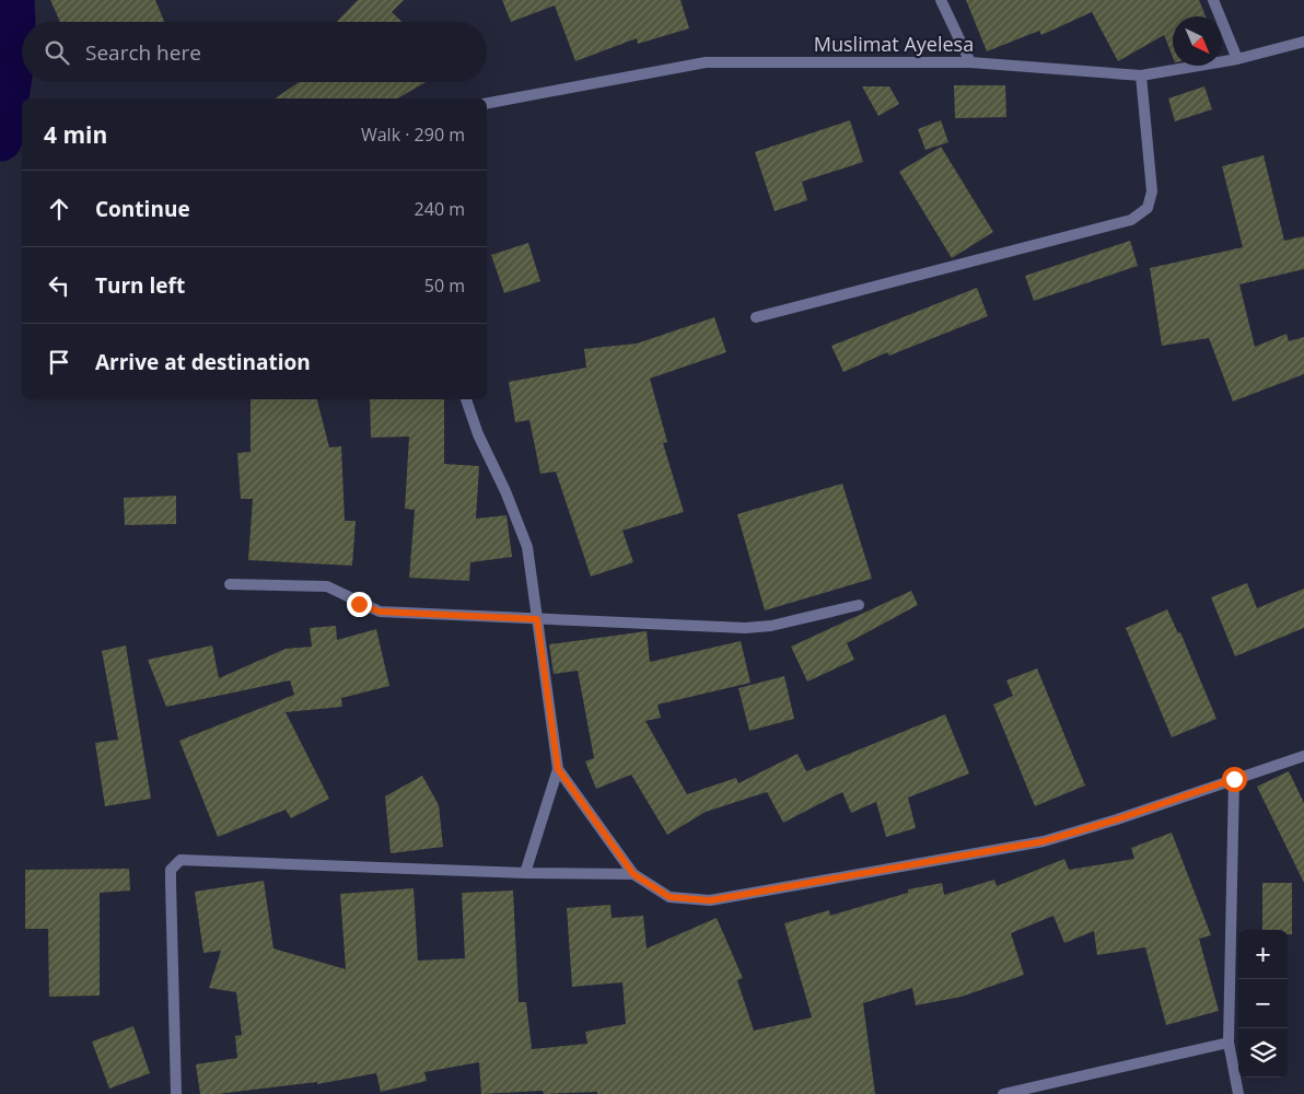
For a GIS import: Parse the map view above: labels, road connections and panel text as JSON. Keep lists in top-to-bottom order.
{
  "streets": {
    "street": ["Muslimat Ayelesa"]
  },
  "north": "bottom right",
  "page": {
    "search": "Search here",
    "heading": ["4 min", "Walk · 290 m"],
    "list": [
      ["Continue", "240 m"],
      ["Turn left", "50 m"],
      "Arrive at destination"
    ],
    "map_buttons": ["+", "−"]
  }
}
